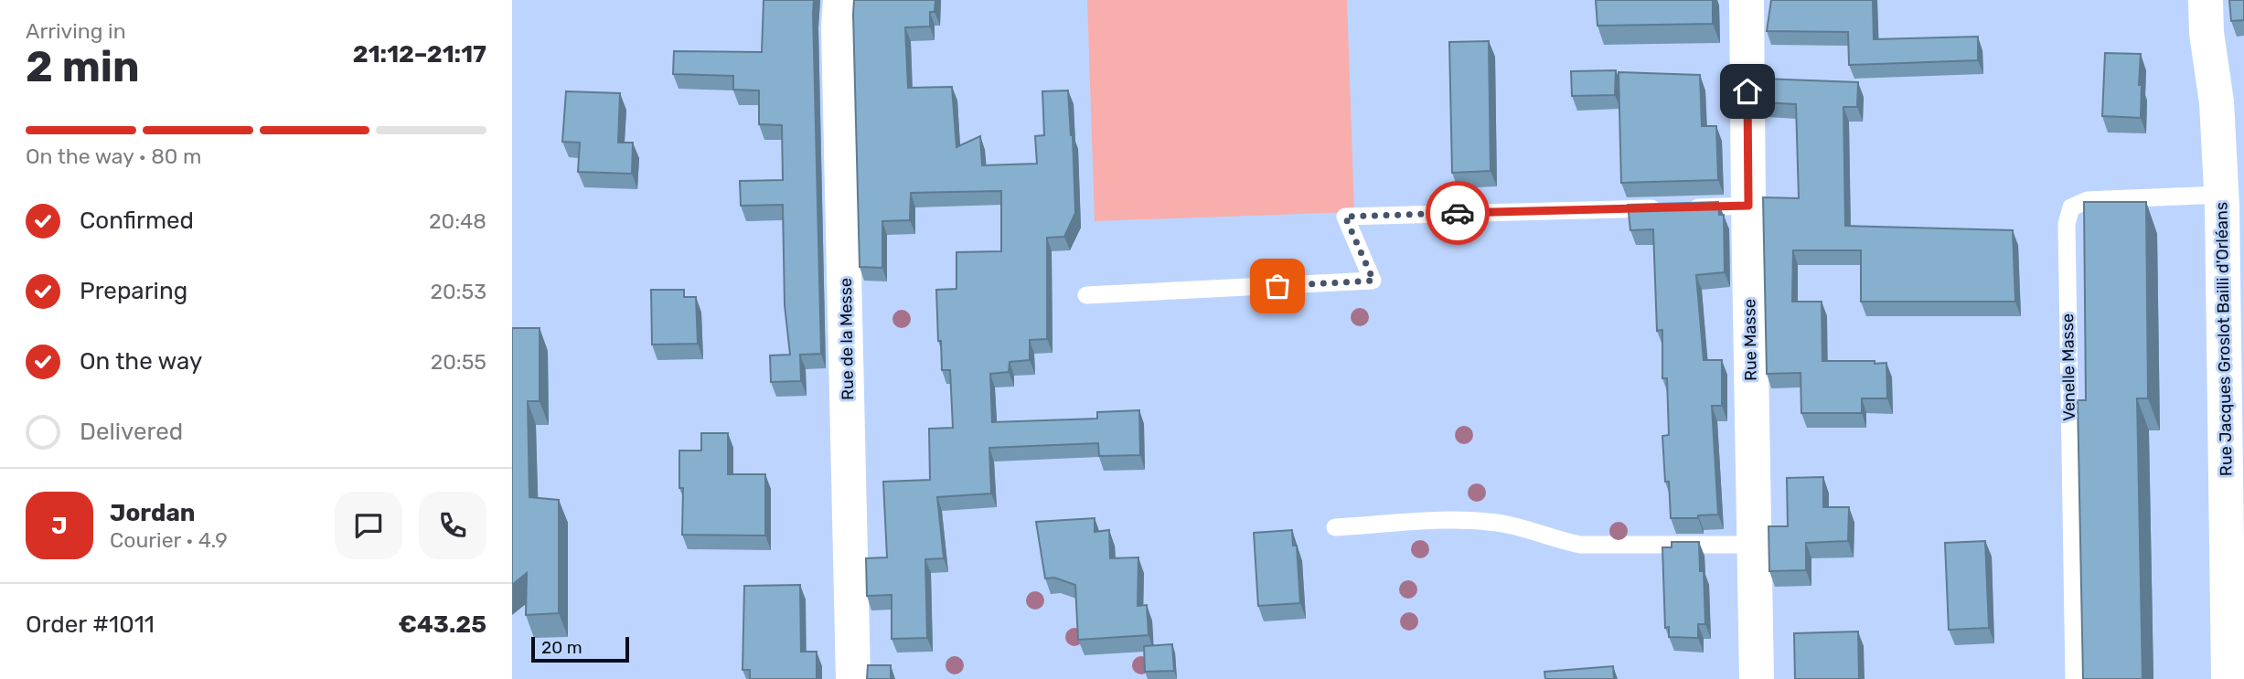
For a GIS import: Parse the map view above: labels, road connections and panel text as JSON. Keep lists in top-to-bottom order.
{
  "streets": {
    "street": ["Rue de la Messe", "Rue Jacques Groslot Bailli d'Orléans", "Rue Masse"],
    "lane": ["Venelle Masse"]
  },
  "crossings": [
    ["Rue Jacques Groslot Bailli d'Orléans", "Venelle Masse"]
  ],
  "scale_bar": "20 m",
  "page": {
    "heading": ["2 min", "Arriving in", "21:12–21:17"],
    "panel": [
      "Jordan",
      "Courier · 4.9",
      "Order #1011",
      "€43.25"
    ],
    "bar": "On the way · 80 m",
    "list": [
      ["Confirmed", "20:48"],
      ["Preparing", "20:53"],
      ["On the way", "20:55"],
      "Delivered"
    ],
    "round": "J",
    "scale": "20 m"
  }
}
